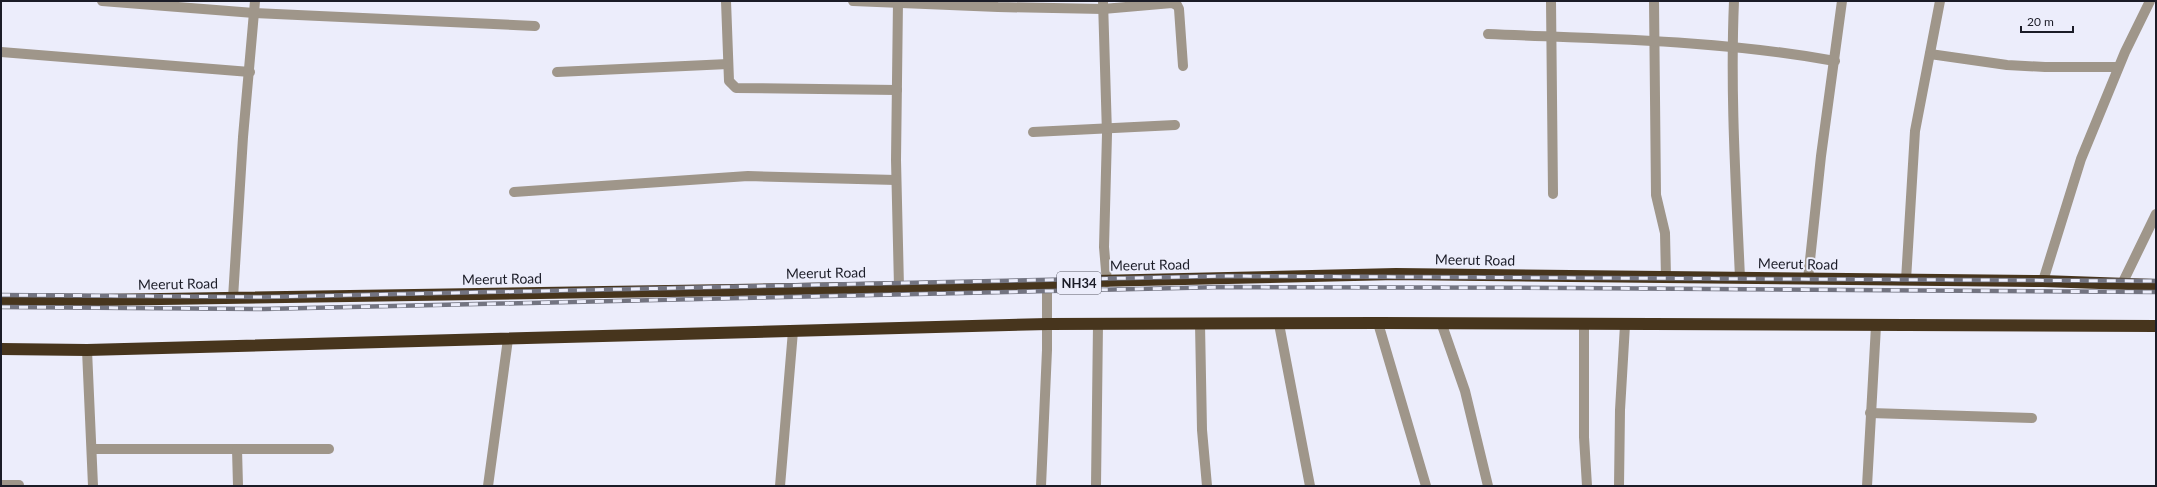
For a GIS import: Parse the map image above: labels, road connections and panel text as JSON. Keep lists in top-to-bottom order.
{
  "streets": {
    "highway": ["Meerut Road", "NH34"]
  },
  "scale_bar": "20 m"
}
